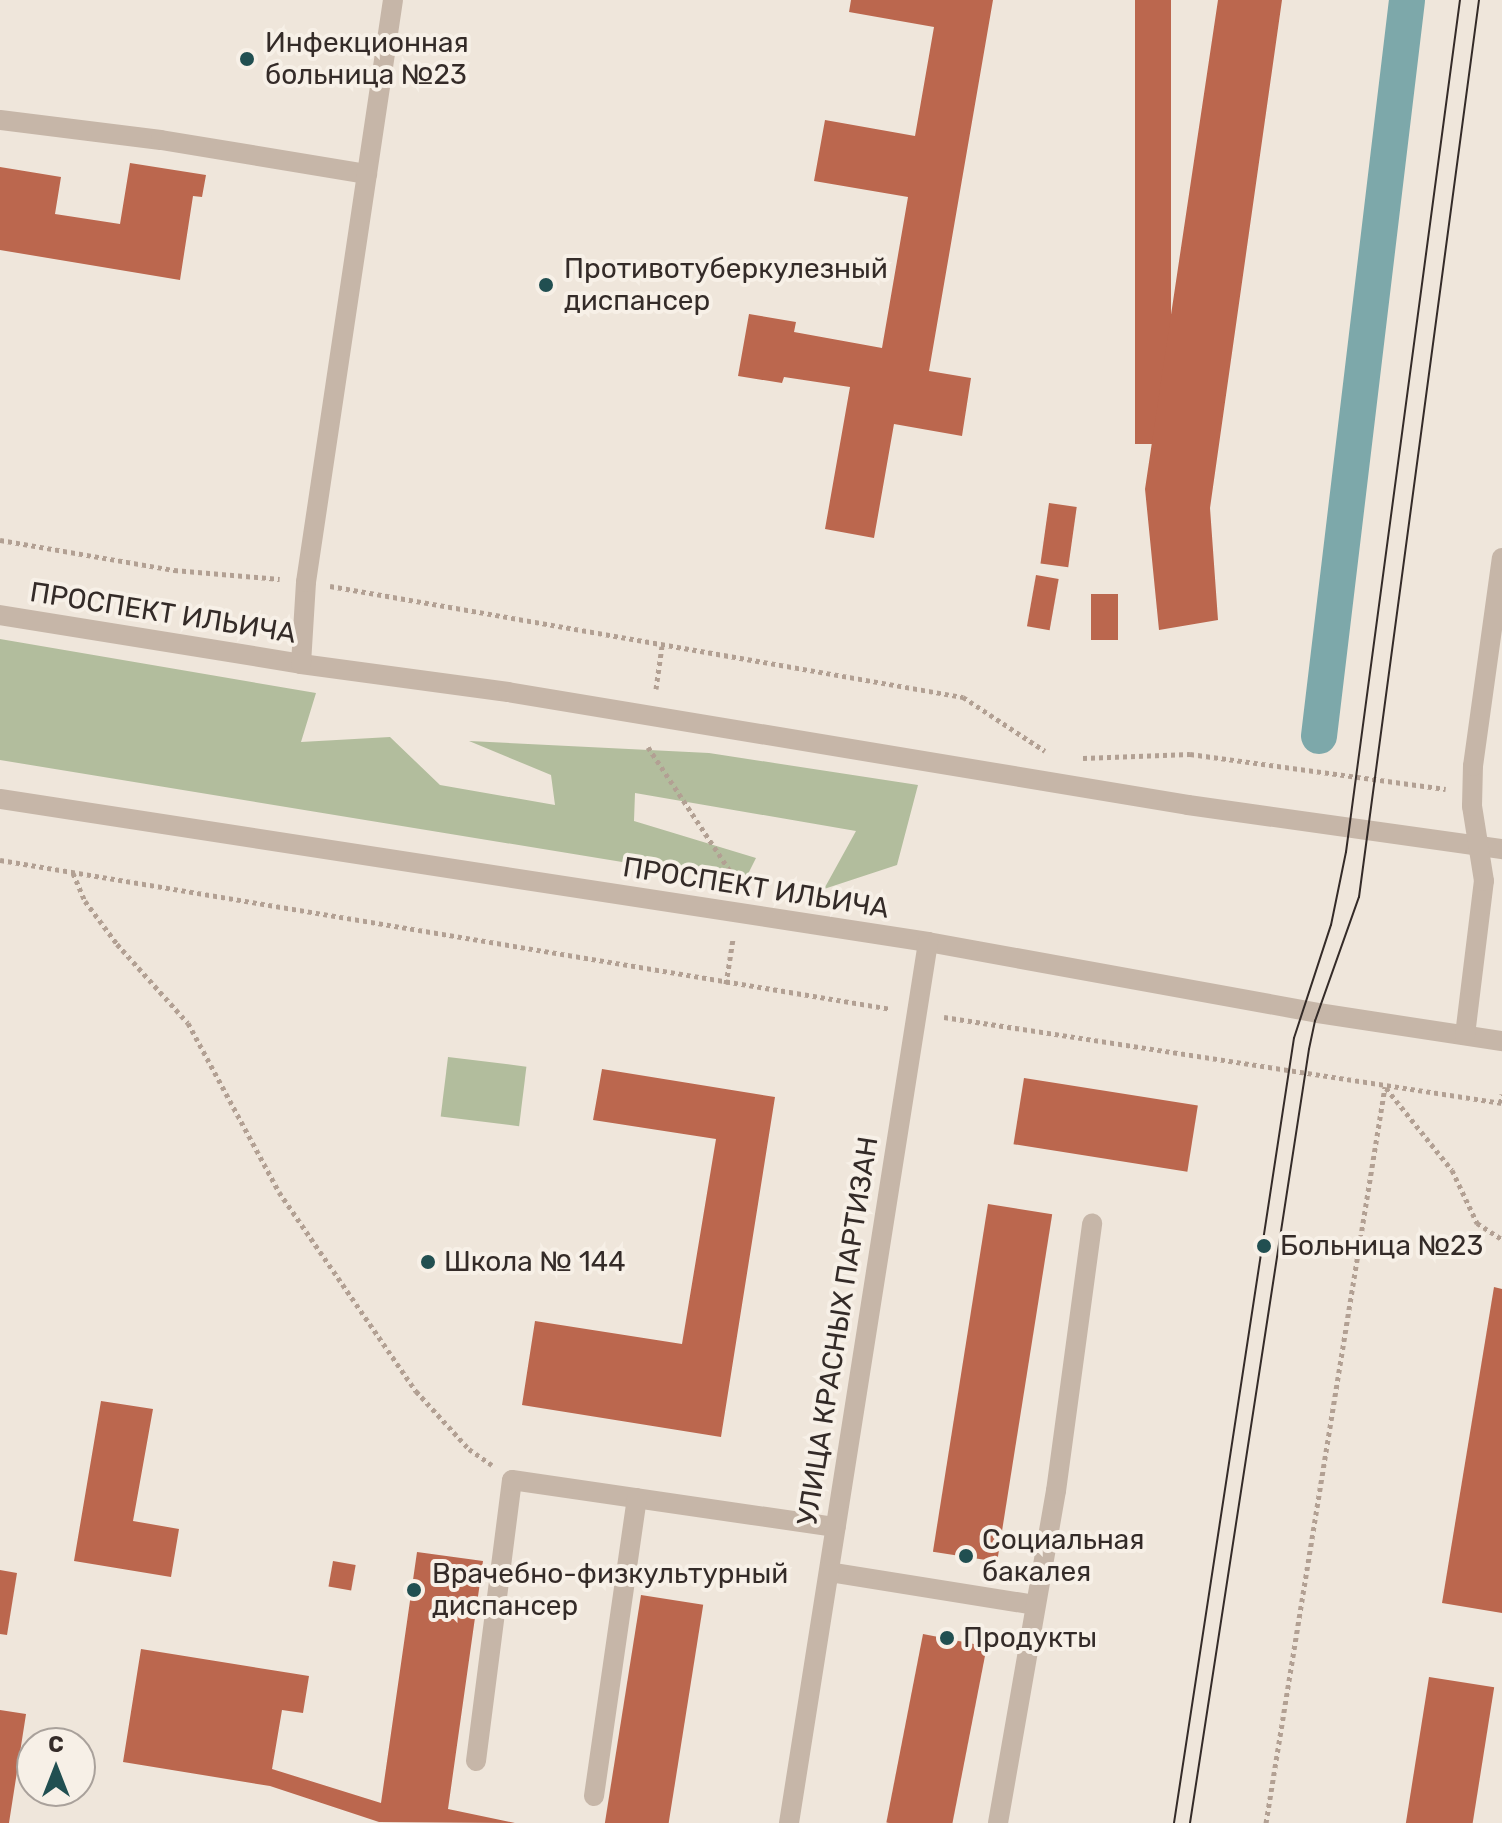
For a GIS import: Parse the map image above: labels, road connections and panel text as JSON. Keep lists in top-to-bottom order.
{
  "streets": {
    "street": ["ПРОСПЕКТ ИЛЬИЧА", "УЛИЦА КРАСНЫХ ПАРТИЗАН"]
  },
  "crossings": [
    ["ПРОСПЕКТ ИЛЬИЧА", "УЛИЦА КРАСНЫХ ПАРТИЗАН"]
  ],
  "places": [
    "Инфекционная больница №23",
    "Противотуберкулезный диспансер",
    "Больница №23",
    "Школа № 144",
    "Социальная бакалея",
    "Врачебно-физкультурный диспансер",
    "Продукты"
  ],
  "north": "top"
}
